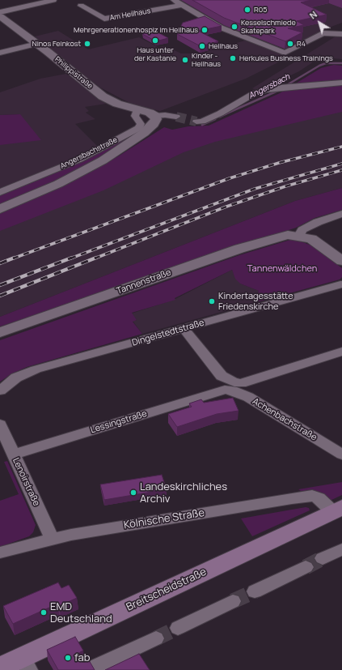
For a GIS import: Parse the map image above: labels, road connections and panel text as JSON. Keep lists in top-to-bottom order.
{
  "streets": {
    "main road": ["Breitscheidstraße"],
    "street": [
      "Am Heilhaus",
      "Philippistraße",
      "Angersbachstraße",
      "Tannenstraße",
      "Dingelstedtstraße",
      "Achenbachstraße",
      "Lessingstraße",
      "Lenoirstraße",
      "Kölnische Straße"
    ]
  },
  "crossings": [
    ["Philippistraße", "Angersbachstraße"],
    ["Dingelstedtstraße", "Achenbachstraße"],
    ["Achenbachstraße", "Lessingstraße"],
    ["Lessingstraße", "Lenoirstraße"],
    ["Lenoirstraße", "Kölnische Straße"],
    ["Kölnische Straße", "Breitscheidstraße"]
  ],
  "water": ["Angersbach"],
  "parks": ["Tannenwäldchen"],
  "places": [
    "R05",
    "Kesselschmiede Skatepark",
    "Mehrgenerationenhospiz im Heilhaus",
    "Haus unter der Kastanie",
    "Ninos Feinkost",
    "R4",
    "Heilhaus",
    "Herkules Business Trainings",
    "Kinder - Heilhaus",
    "Kindertagesstätte Friedenskirche",
    "Landeskirchliches Archiv",
    "EMD Deutschland",
    "fab"
  ],
  "north": "top left"
}
